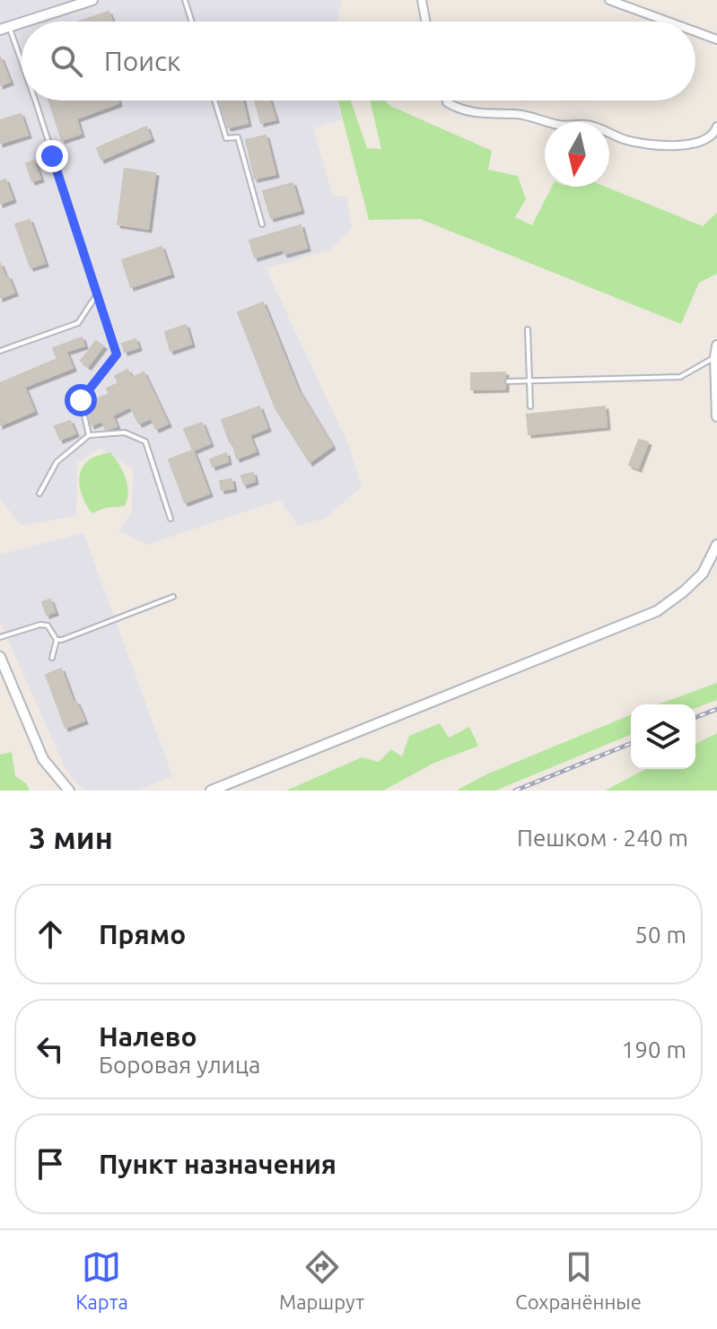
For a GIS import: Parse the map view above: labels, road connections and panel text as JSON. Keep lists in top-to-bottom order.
{
  "north": "bottom",
  "page": {
    "search": "Поиск",
    "heading": ["3 мин", "Пешком · 240 m"],
    "list": [
      ["Прямо", "50 m"],
      ["Налево", "Боровая улица", "190 m"],
      "Пункт назначения"
    ],
    "nav": ["Карта", "Маршрут", "Сохранённые"]
  }
}
